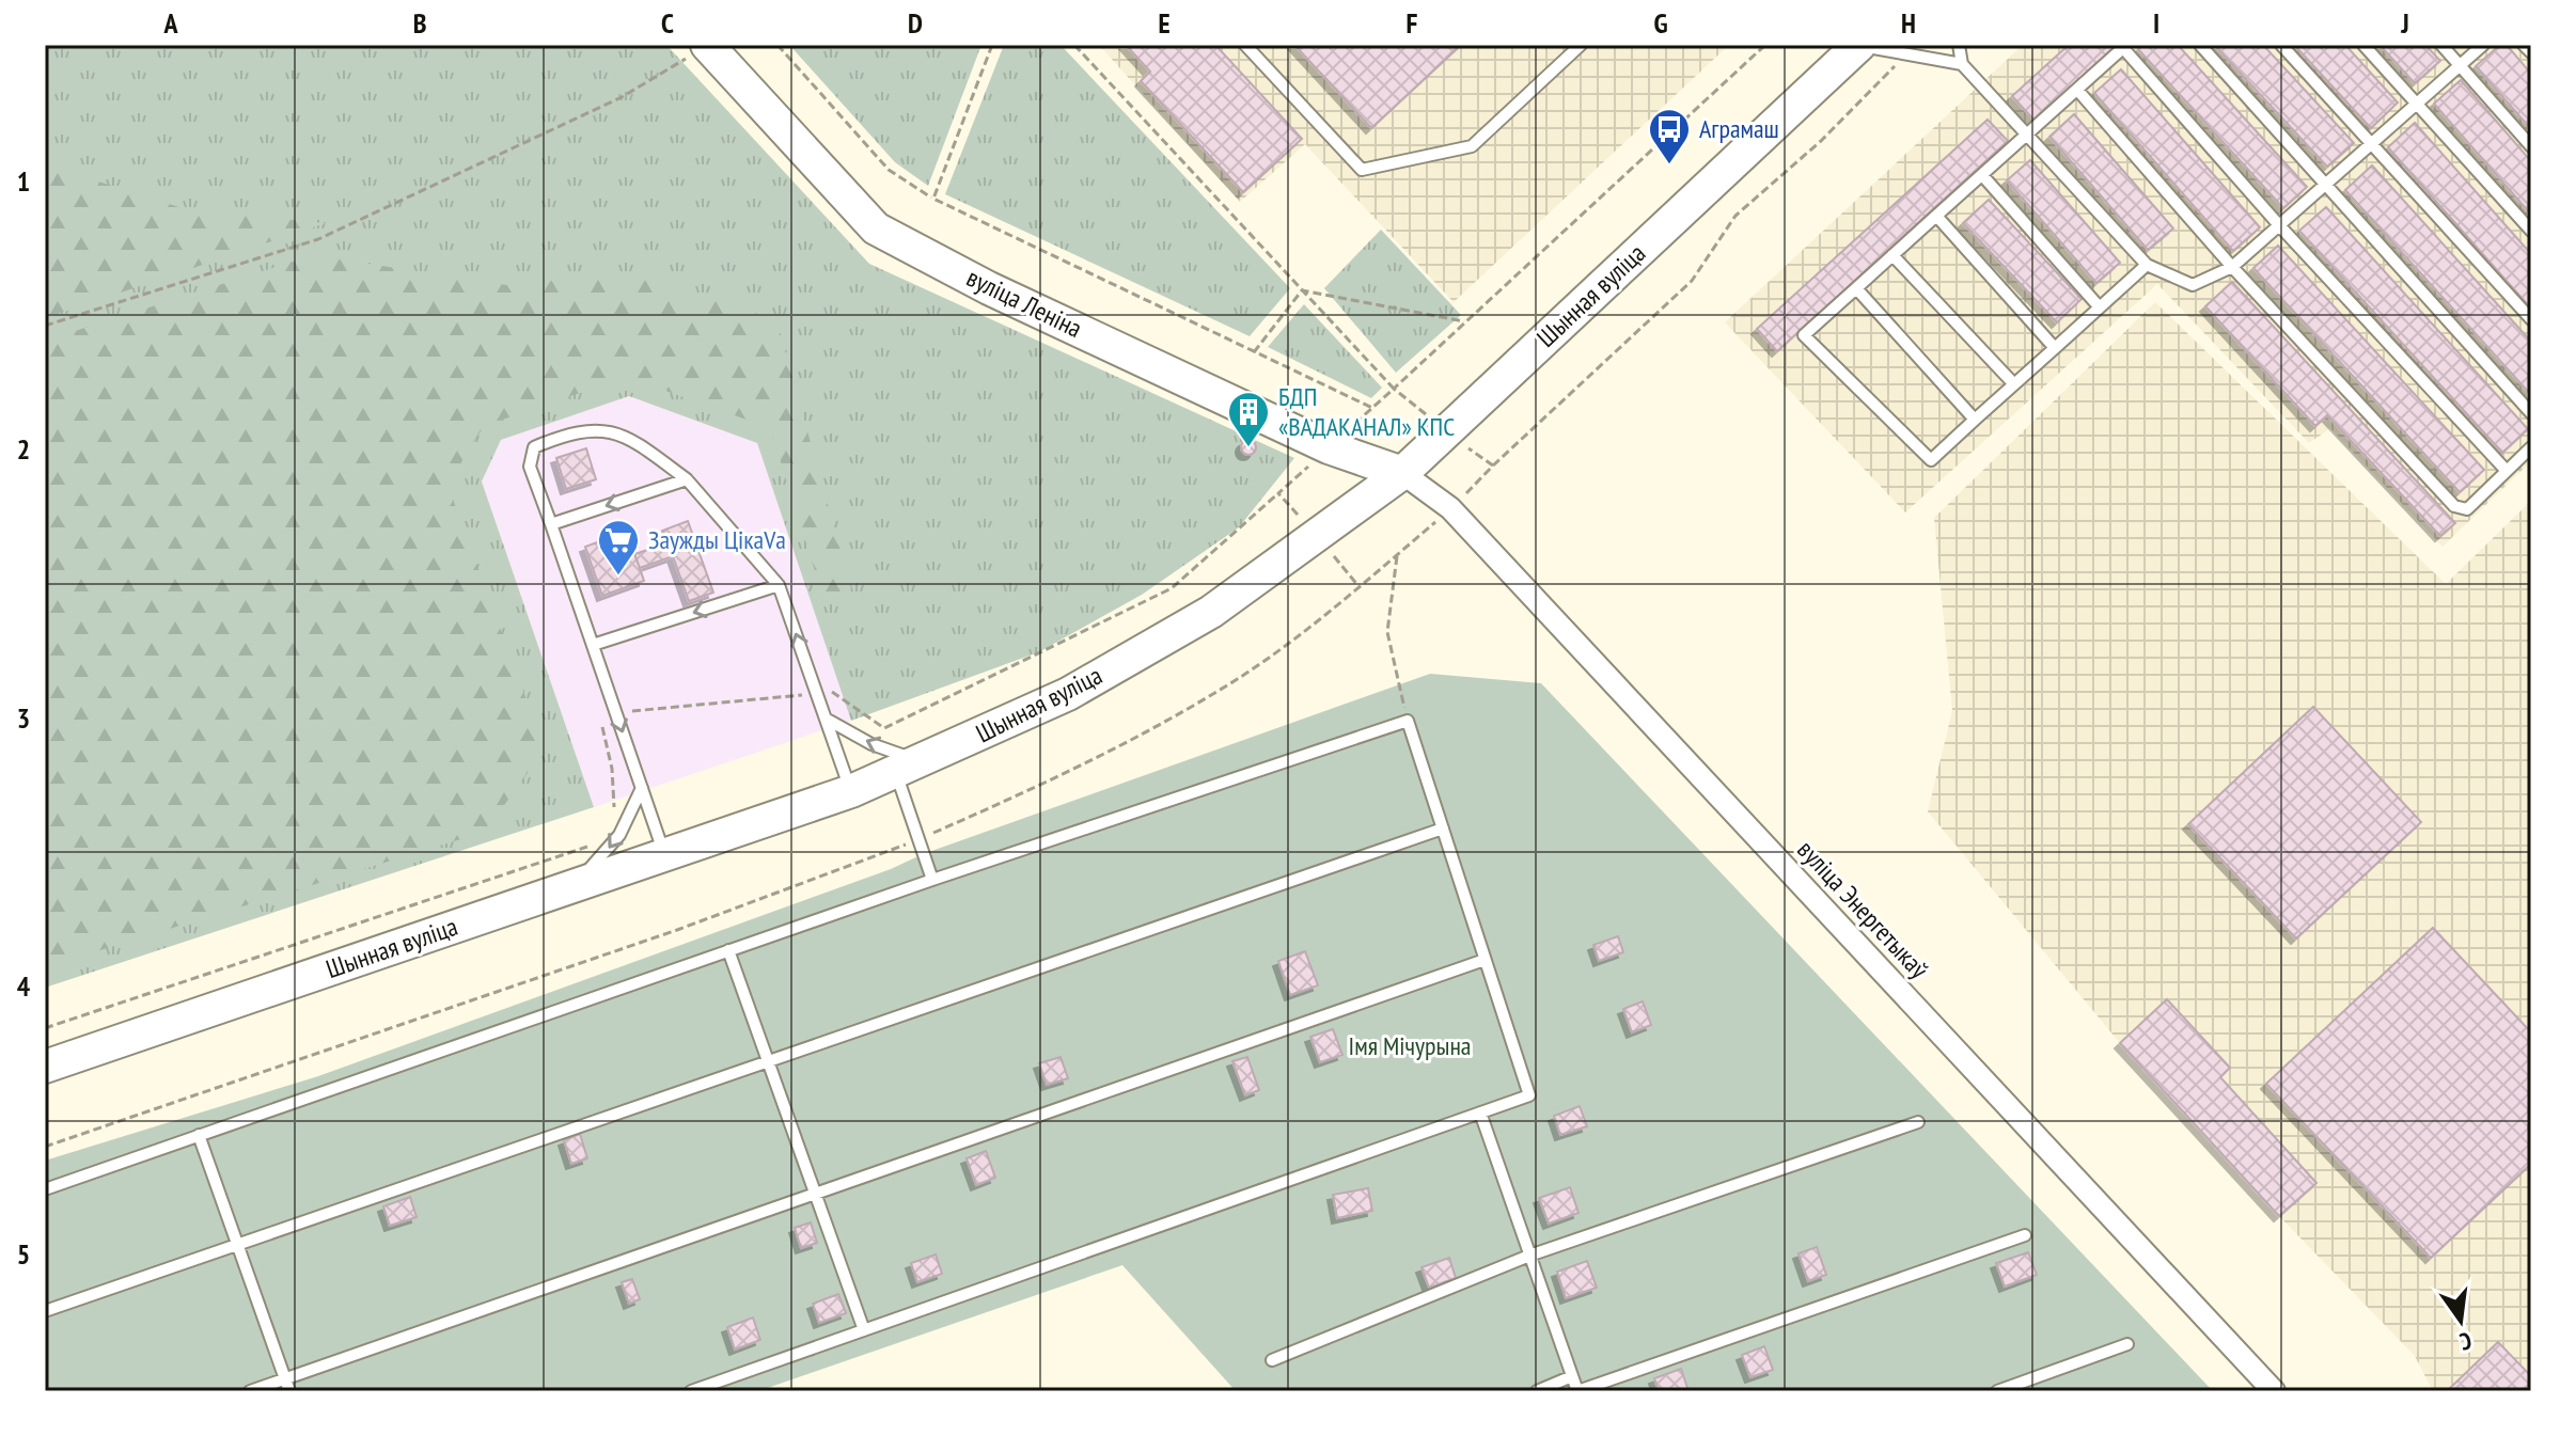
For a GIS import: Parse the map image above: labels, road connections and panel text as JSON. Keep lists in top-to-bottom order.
{
  "streets": {
    "main road": ["Шынная вуліца", "вуліца Леніна"],
    "street": ["вуліца Энергетыкаў"]
  },
  "crossings": [
    ["Шынная вуліца", "вуліца Леніна"],
    ["Шынная вуліца", "вуліца Энергетыкаў"],
    ["вуліца Леніна", "вуліца Энергетыкаў"]
  ],
  "parks": ["Імя Мічурына"],
  "places": {
    "bus stop": ["Аграмаш"],
    "building": ["БДП «ВАДАКАНАЛ» КПС"],
    "supermarket": ["Заужды ЦікаVа"]
  },
  "north": "bottom",
  "grid": {
    "columns": [
      "A",
      "B",
      "C",
      "D",
      "E",
      "F",
      "G",
      "H",
      "I",
      "J"
    ],
    "rows": [
      "1",
      "2",
      "3",
      "4",
      "5"
    ]
  }
}
